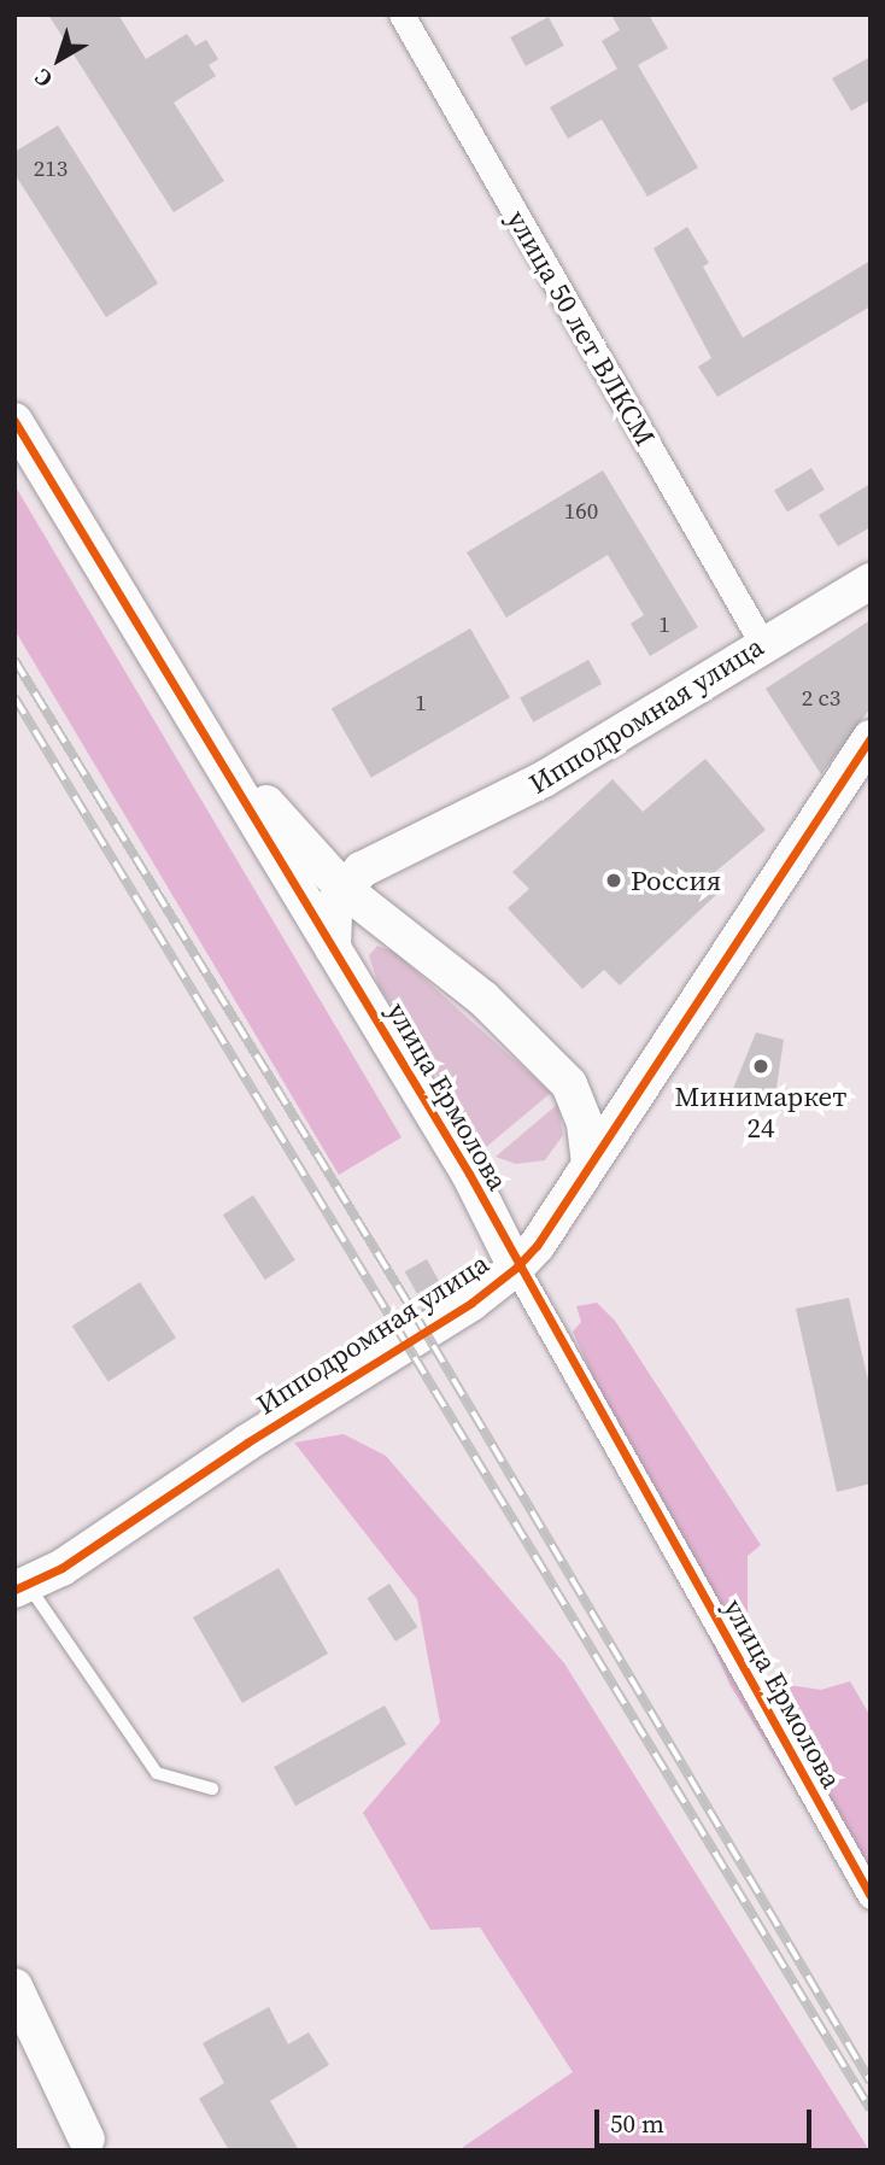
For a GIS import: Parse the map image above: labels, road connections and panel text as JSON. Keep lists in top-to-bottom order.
{
  "streets": {
    "street": ["улица 50 лет ВЛКСМ", "Ипподромная улица", "улица Ермолова"]
  },
  "crossings": [
    ["улица 50 лет ВЛКСМ", "Ипподромная улица"],
    ["Ипподромная улица", "улица Ермолова"]
  ],
  "places": ["Россия", "Минимаркет 24"],
  "house_numbers": [
    "213",
    "160",
    "1",
    "2 с3",
    "1"
  ],
  "scale_bar": "50 m",
  "north": "bottom left"
}
